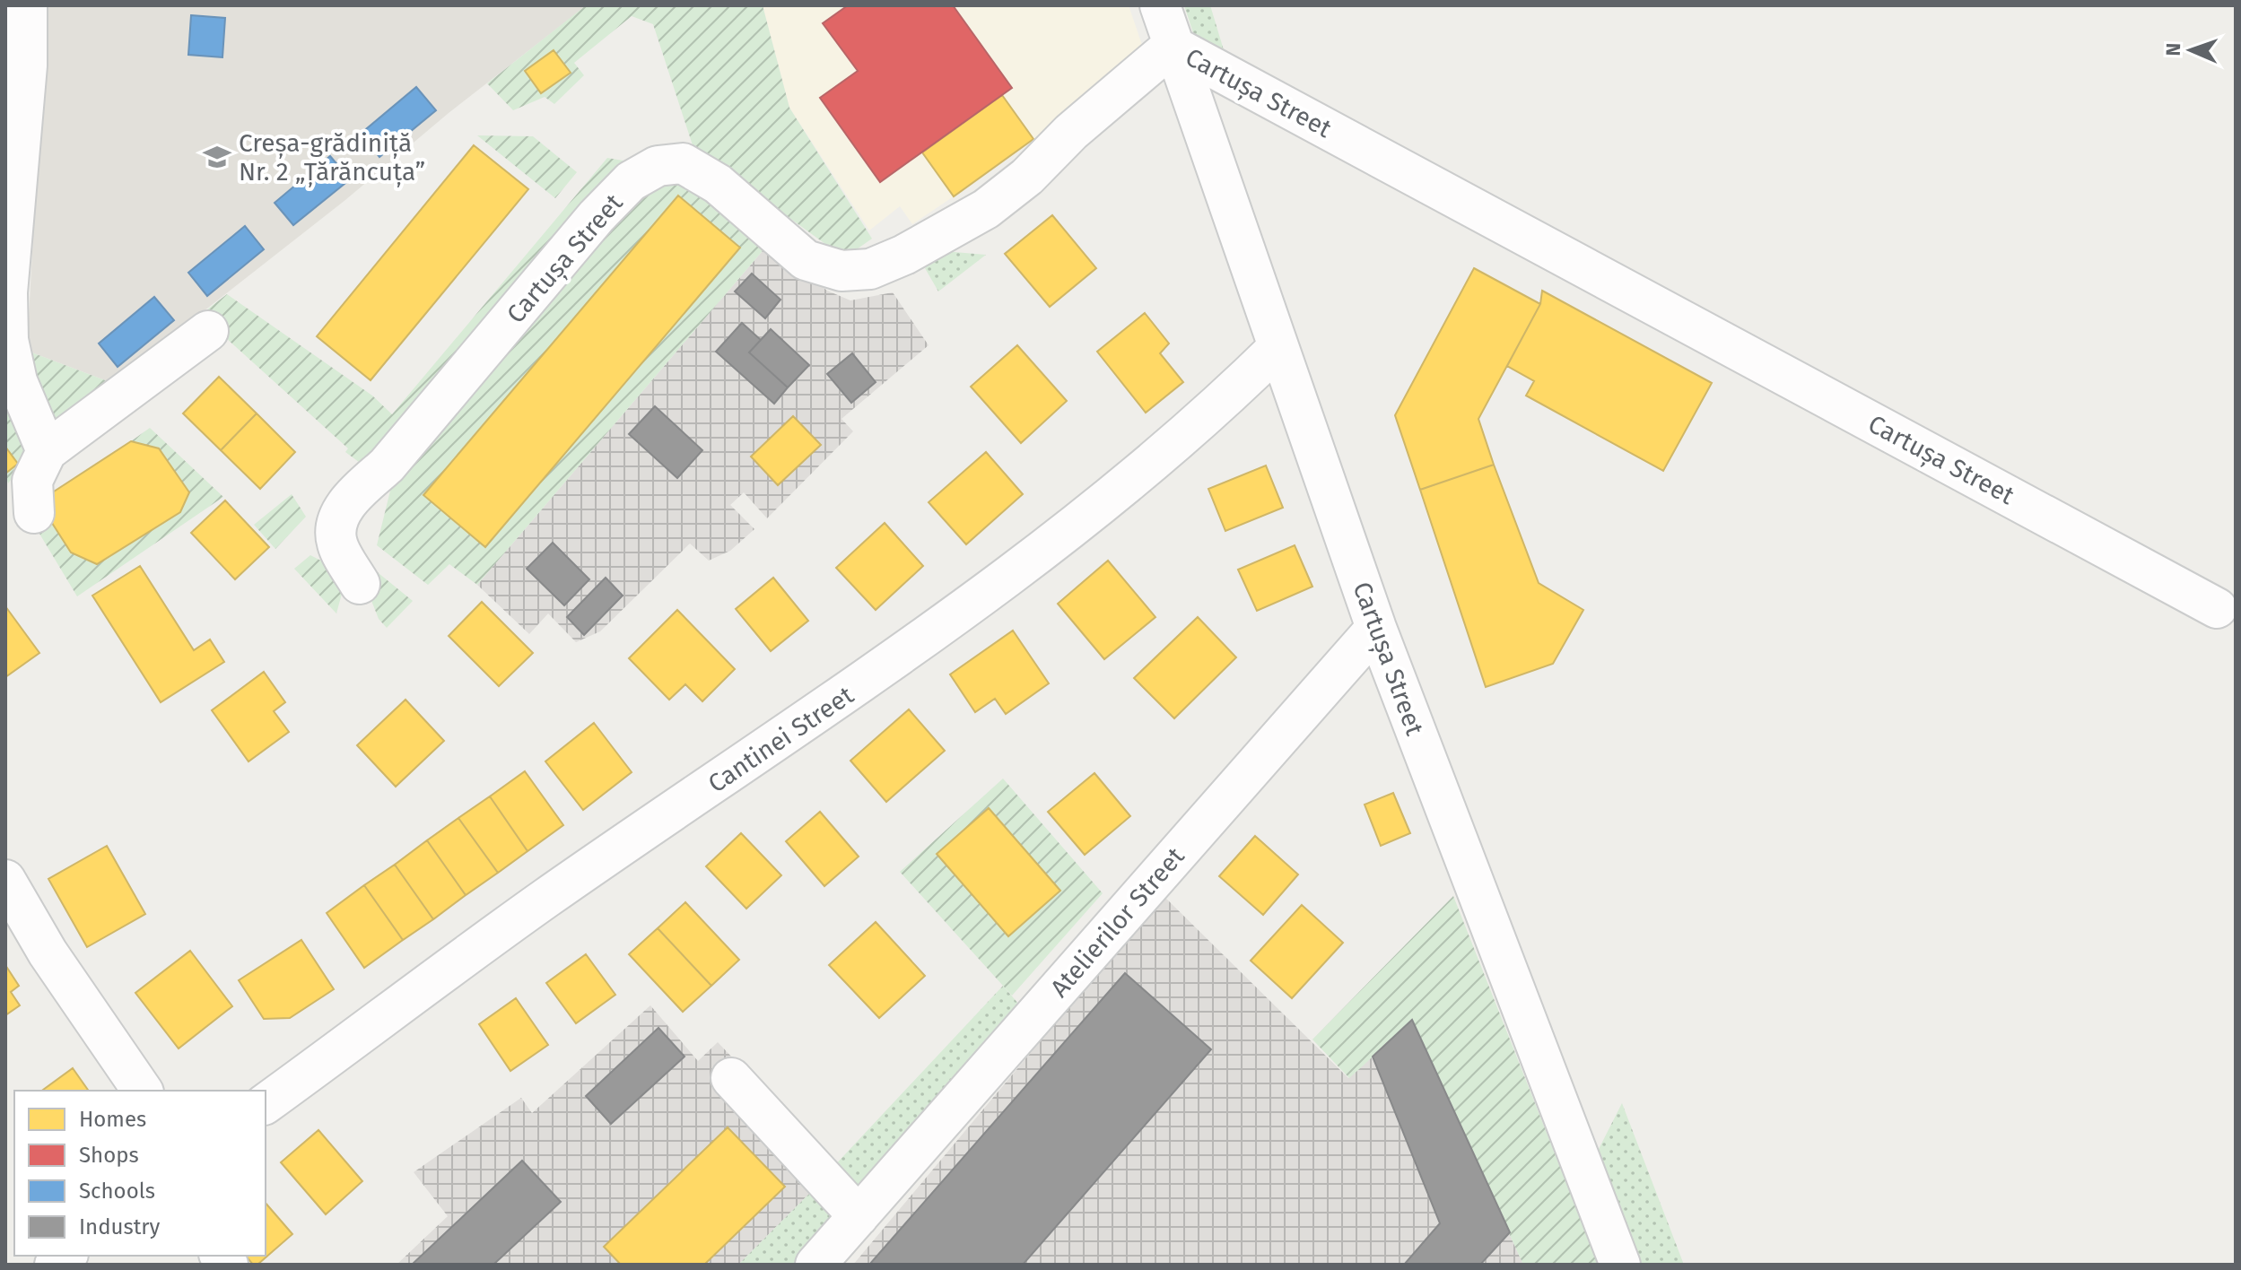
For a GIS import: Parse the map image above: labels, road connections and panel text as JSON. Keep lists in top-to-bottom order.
{
  "streets": {
    "street": ["Cartușa Street", "Cantinei Street", "Atelierilor Street"]
  },
  "crossings": [
    ["Cartușa Street", "Cantinei Street"],
    ["Cartușa Street", "Atelierilor Street"]
  ],
  "places": {
    "school or university": ["Creșa-grădiniță Nr. 2 „Țărăncuța”"]
  },
  "legend": [
    "Homes",
    "Shops",
    "Schools",
    "Industry"
  ],
  "north": "left"
}
